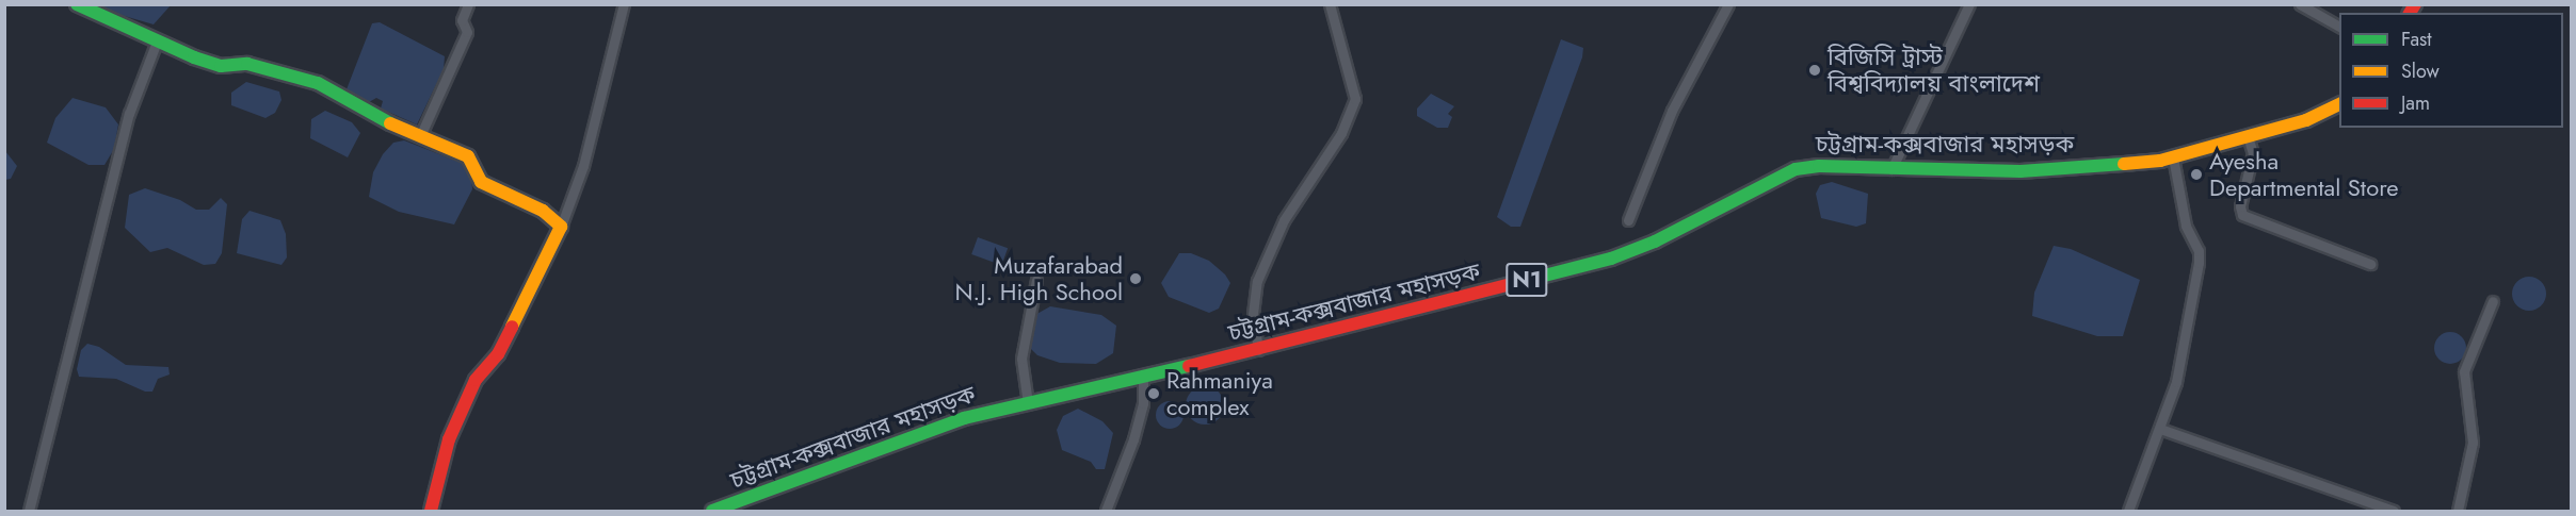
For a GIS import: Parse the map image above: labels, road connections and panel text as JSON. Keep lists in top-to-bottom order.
{
  "streets": {
    "main road": ["চট্টগ্রাম-কক্সবাজার মহাসড়ক", "N1"]
  },
  "places": [
    "বিজিসি ট্রাস্ট বিশ্ববিদ্যালয় বাংলাদেশ",
    "Ayesha Departmental Store",
    "Muzafarabad N.J. High School",
    "Rahmaniya complex"
  ],
  "legend": ["Fast", "Slow", "Jam"]
}
